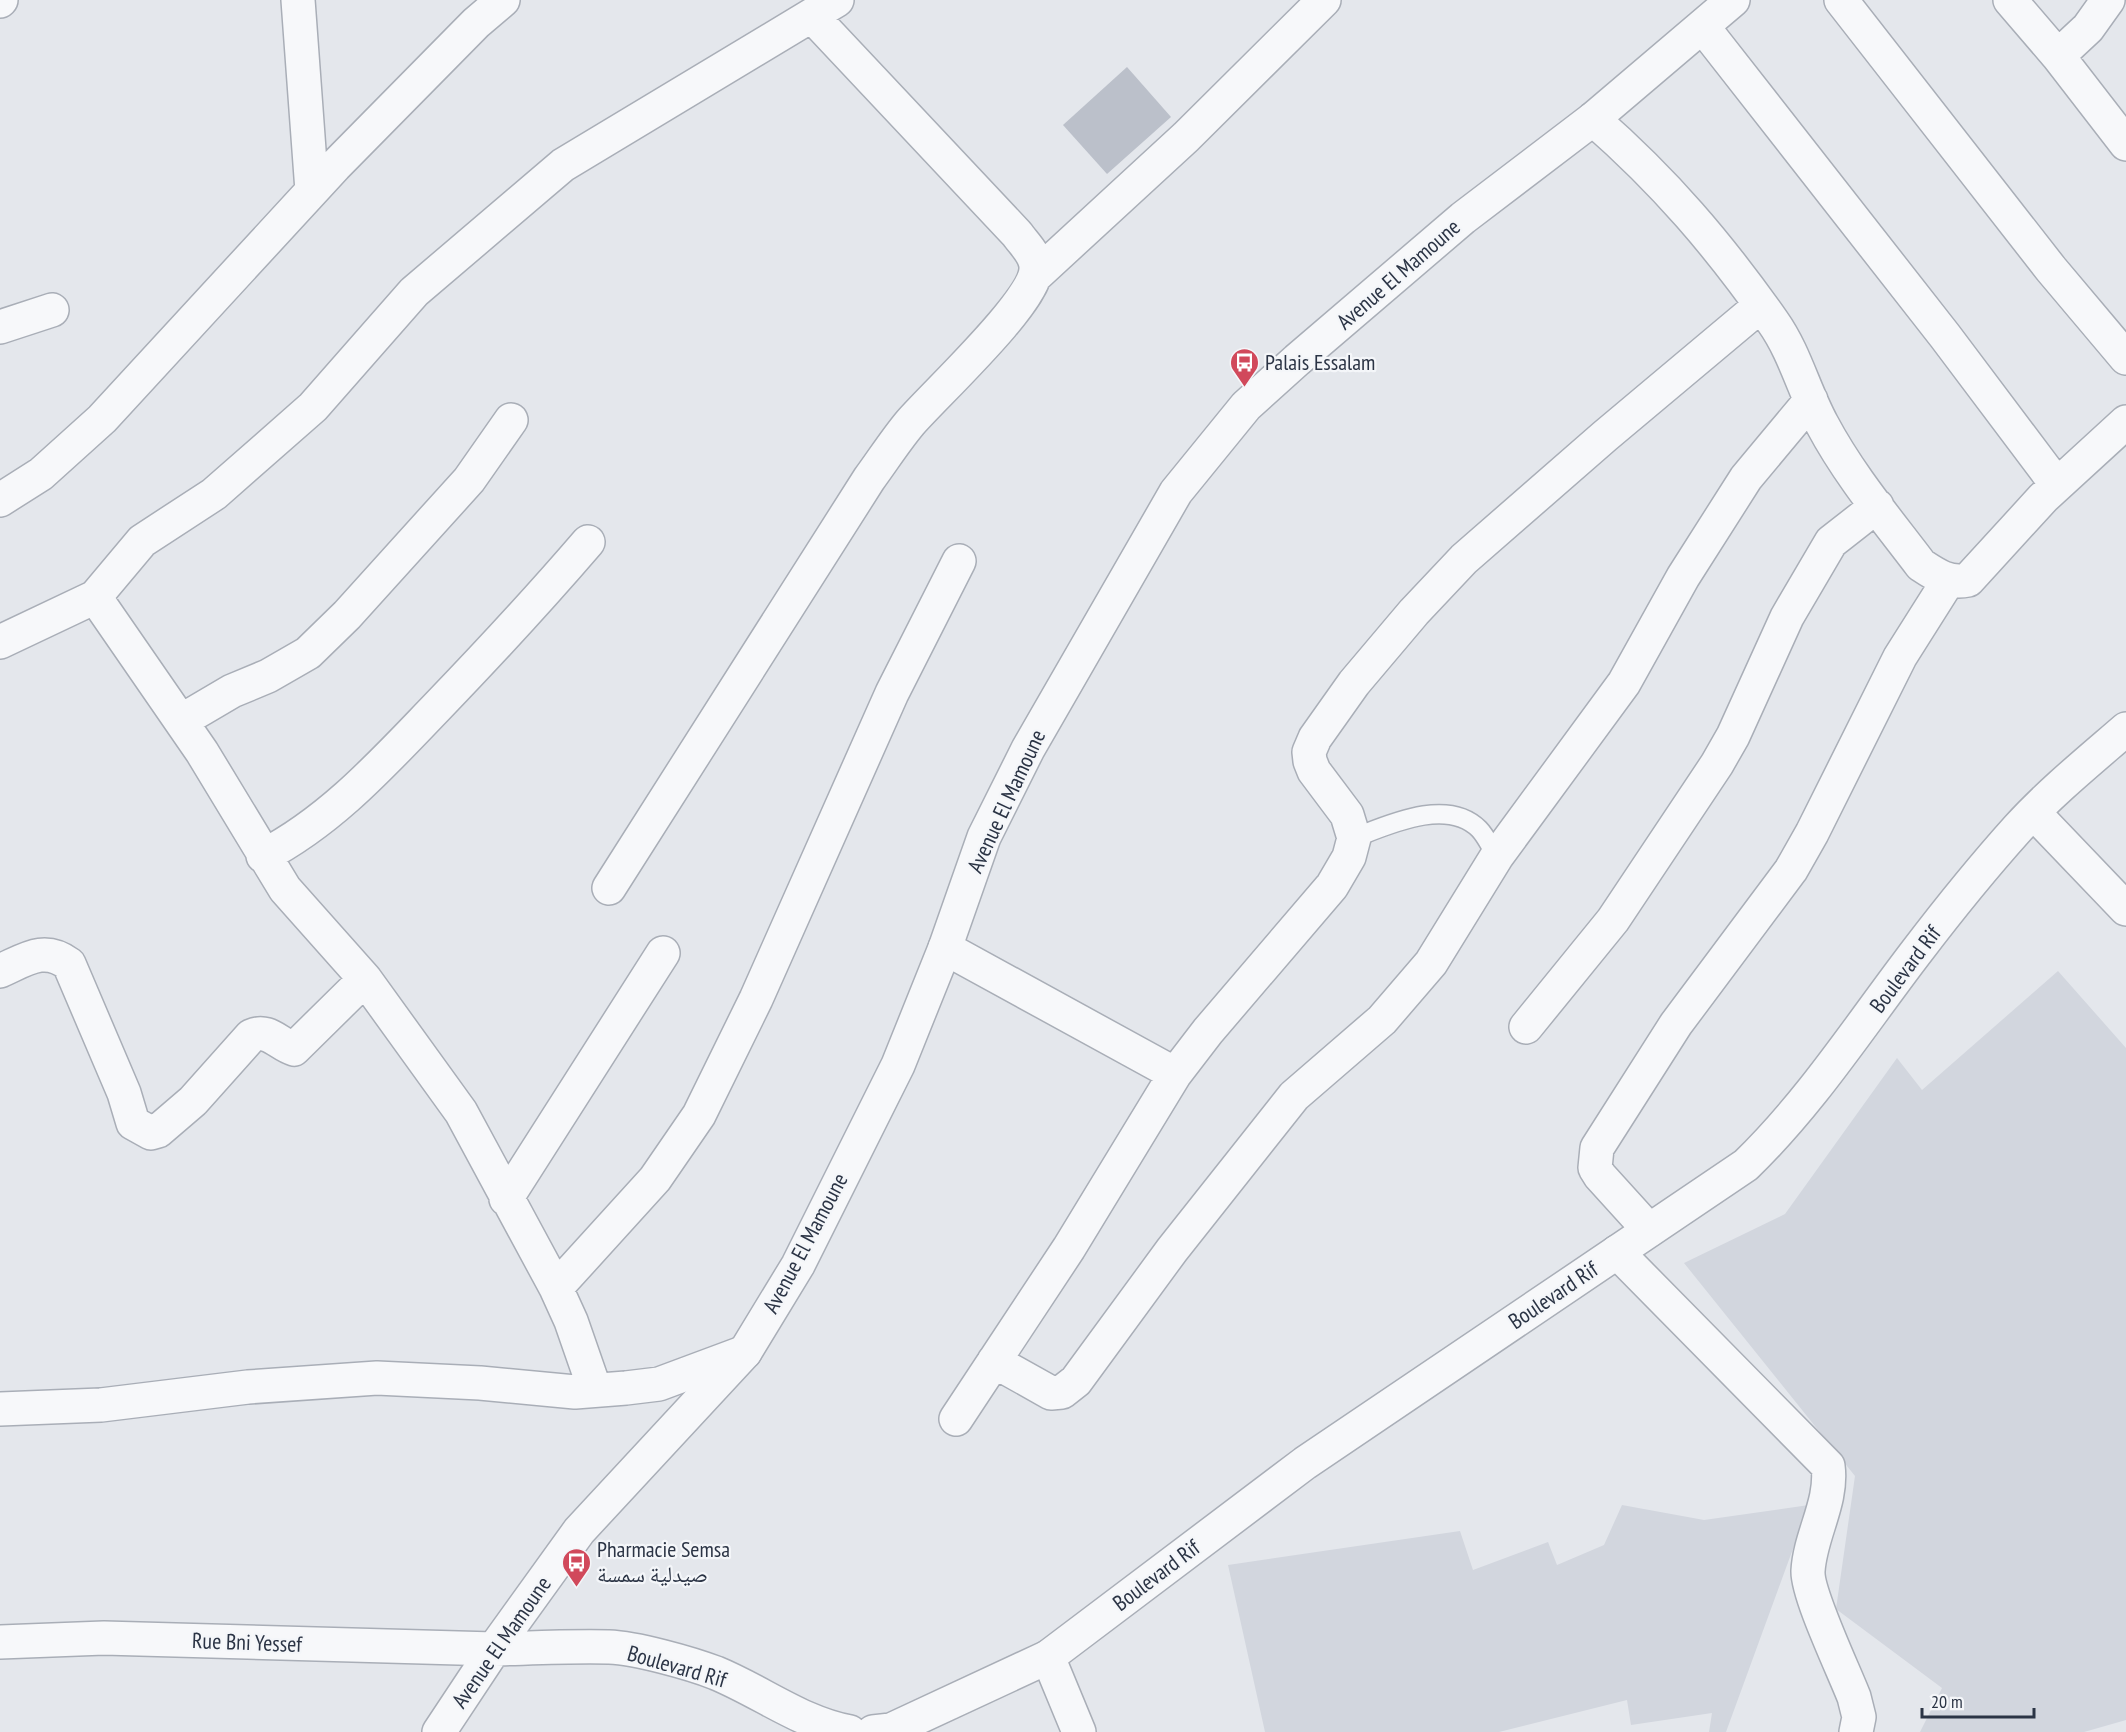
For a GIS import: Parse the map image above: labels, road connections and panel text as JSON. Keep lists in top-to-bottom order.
{
  "streets": {
    "street": ["Avenue El Mamoune", "Boulevard Rif", "Rue Bni Yessef"]
  },
  "crossings": [
    ["Avenue El Mamoune", "Boulevard Rif"],
    ["Avenue El Mamoune", "Rue Bni Yessef"],
    ["Boulevard Rif", "Rue Bni Yessef"]
  ],
  "places": {
    "bus stop": ["Palais Essalam", "Pharmacie Semsa صيدلية سمسة"]
  },
  "scale_bar": "20 m"
}
